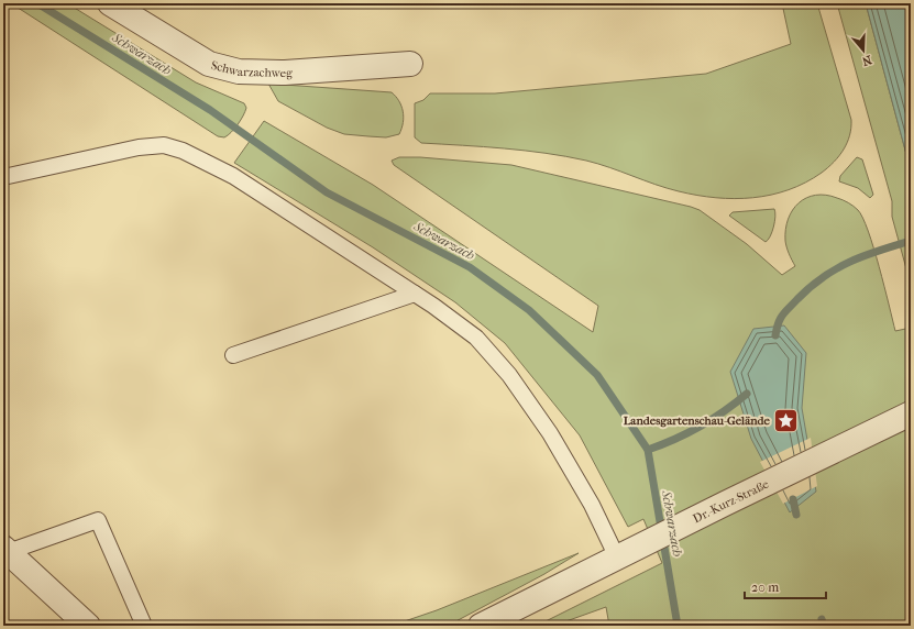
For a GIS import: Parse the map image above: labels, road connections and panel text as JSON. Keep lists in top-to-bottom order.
{
  "streets": {
    "street": ["Schwarzachweg", "Dr.-Kurz-Straße"]
  },
  "water": ["Schwarzach"],
  "places": {
    "place": ["Landesgartenschau-Gelände"]
  },
  "scale_bar": "20 m",
  "north": "bottom"
}
